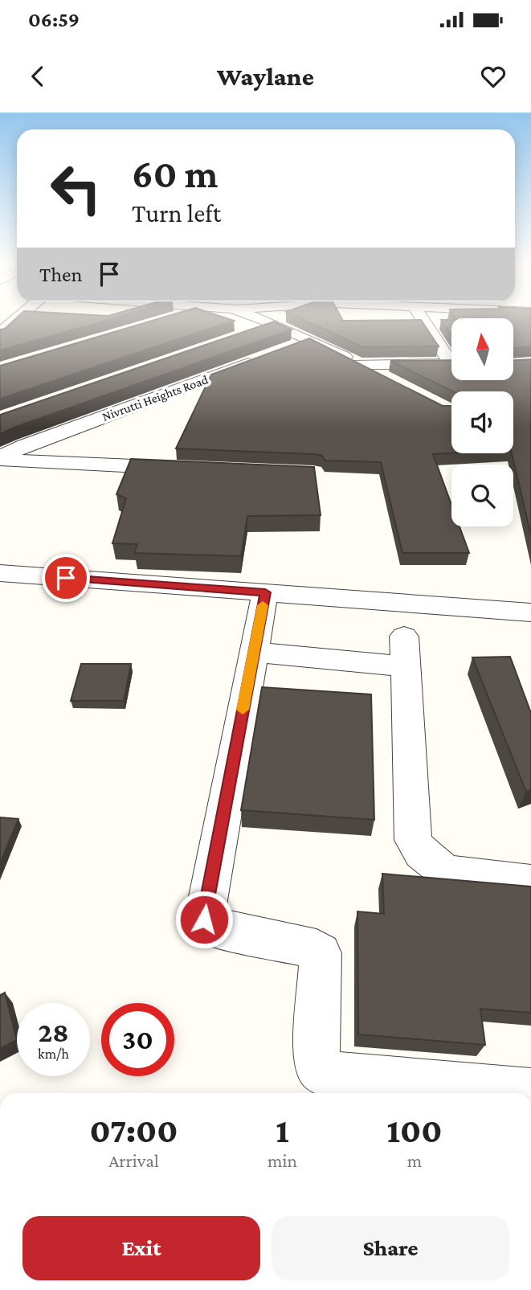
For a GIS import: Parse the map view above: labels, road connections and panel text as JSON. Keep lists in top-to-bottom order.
{
  "streets": {
    "street": ["Nivrutti Heights Road"]
  },
  "north": "top",
  "page": {
    "status": "06:59",
    "header": "Waylane",
    "turn": ["60 m", "Turn left"],
    "then": "Then",
    "speed": "28 km/h",
    "limit": "30",
    "eta": [
      "07:00",
      "Arrival",
      "1",
      "min",
      "100",
      "m"
    ],
    "buttons": ["Exit", "Share"]
  }
}
